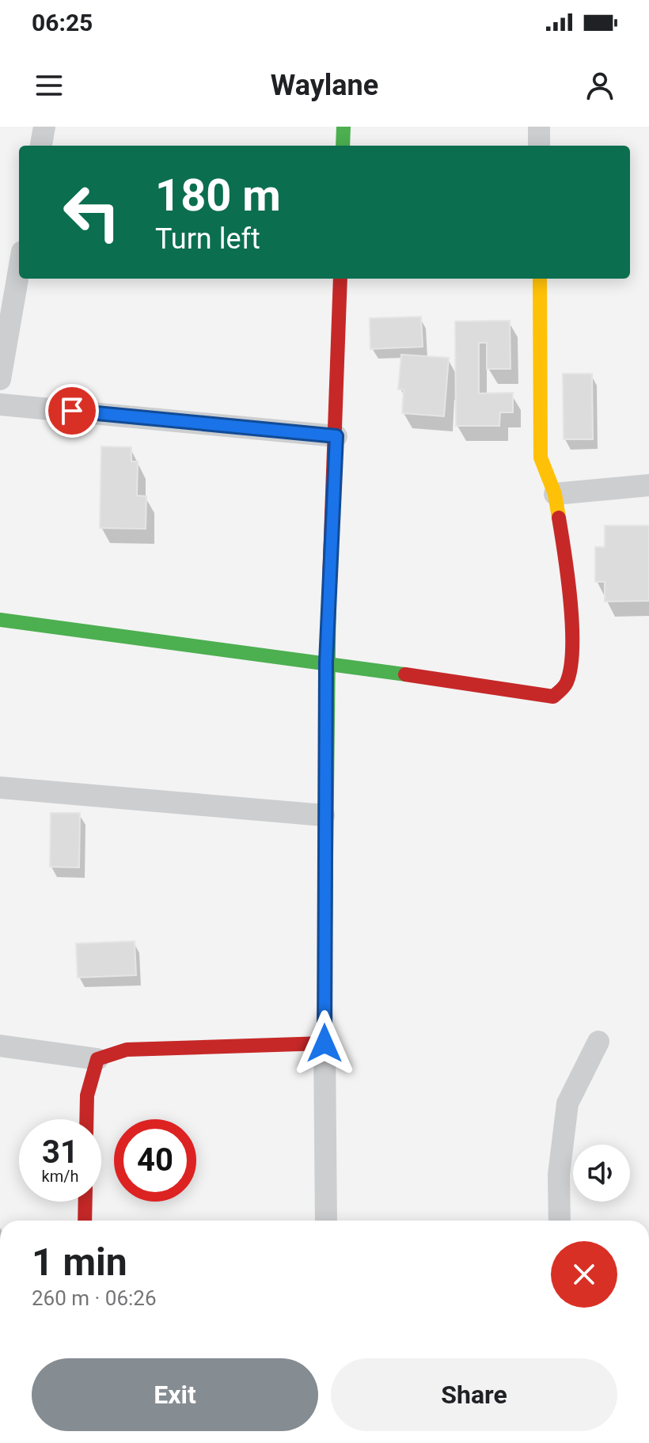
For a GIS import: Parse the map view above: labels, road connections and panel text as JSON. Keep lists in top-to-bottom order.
{
  "page": {
    "status": "06:25",
    "header": "Waylane",
    "turn": ["180 m", "Turn left"],
    "speed": "31 km/h",
    "limit": "40",
    "heading": ["1 min", "260 m · 06:26"],
    "buttons": ["Exit", "Share"]
  }
}
